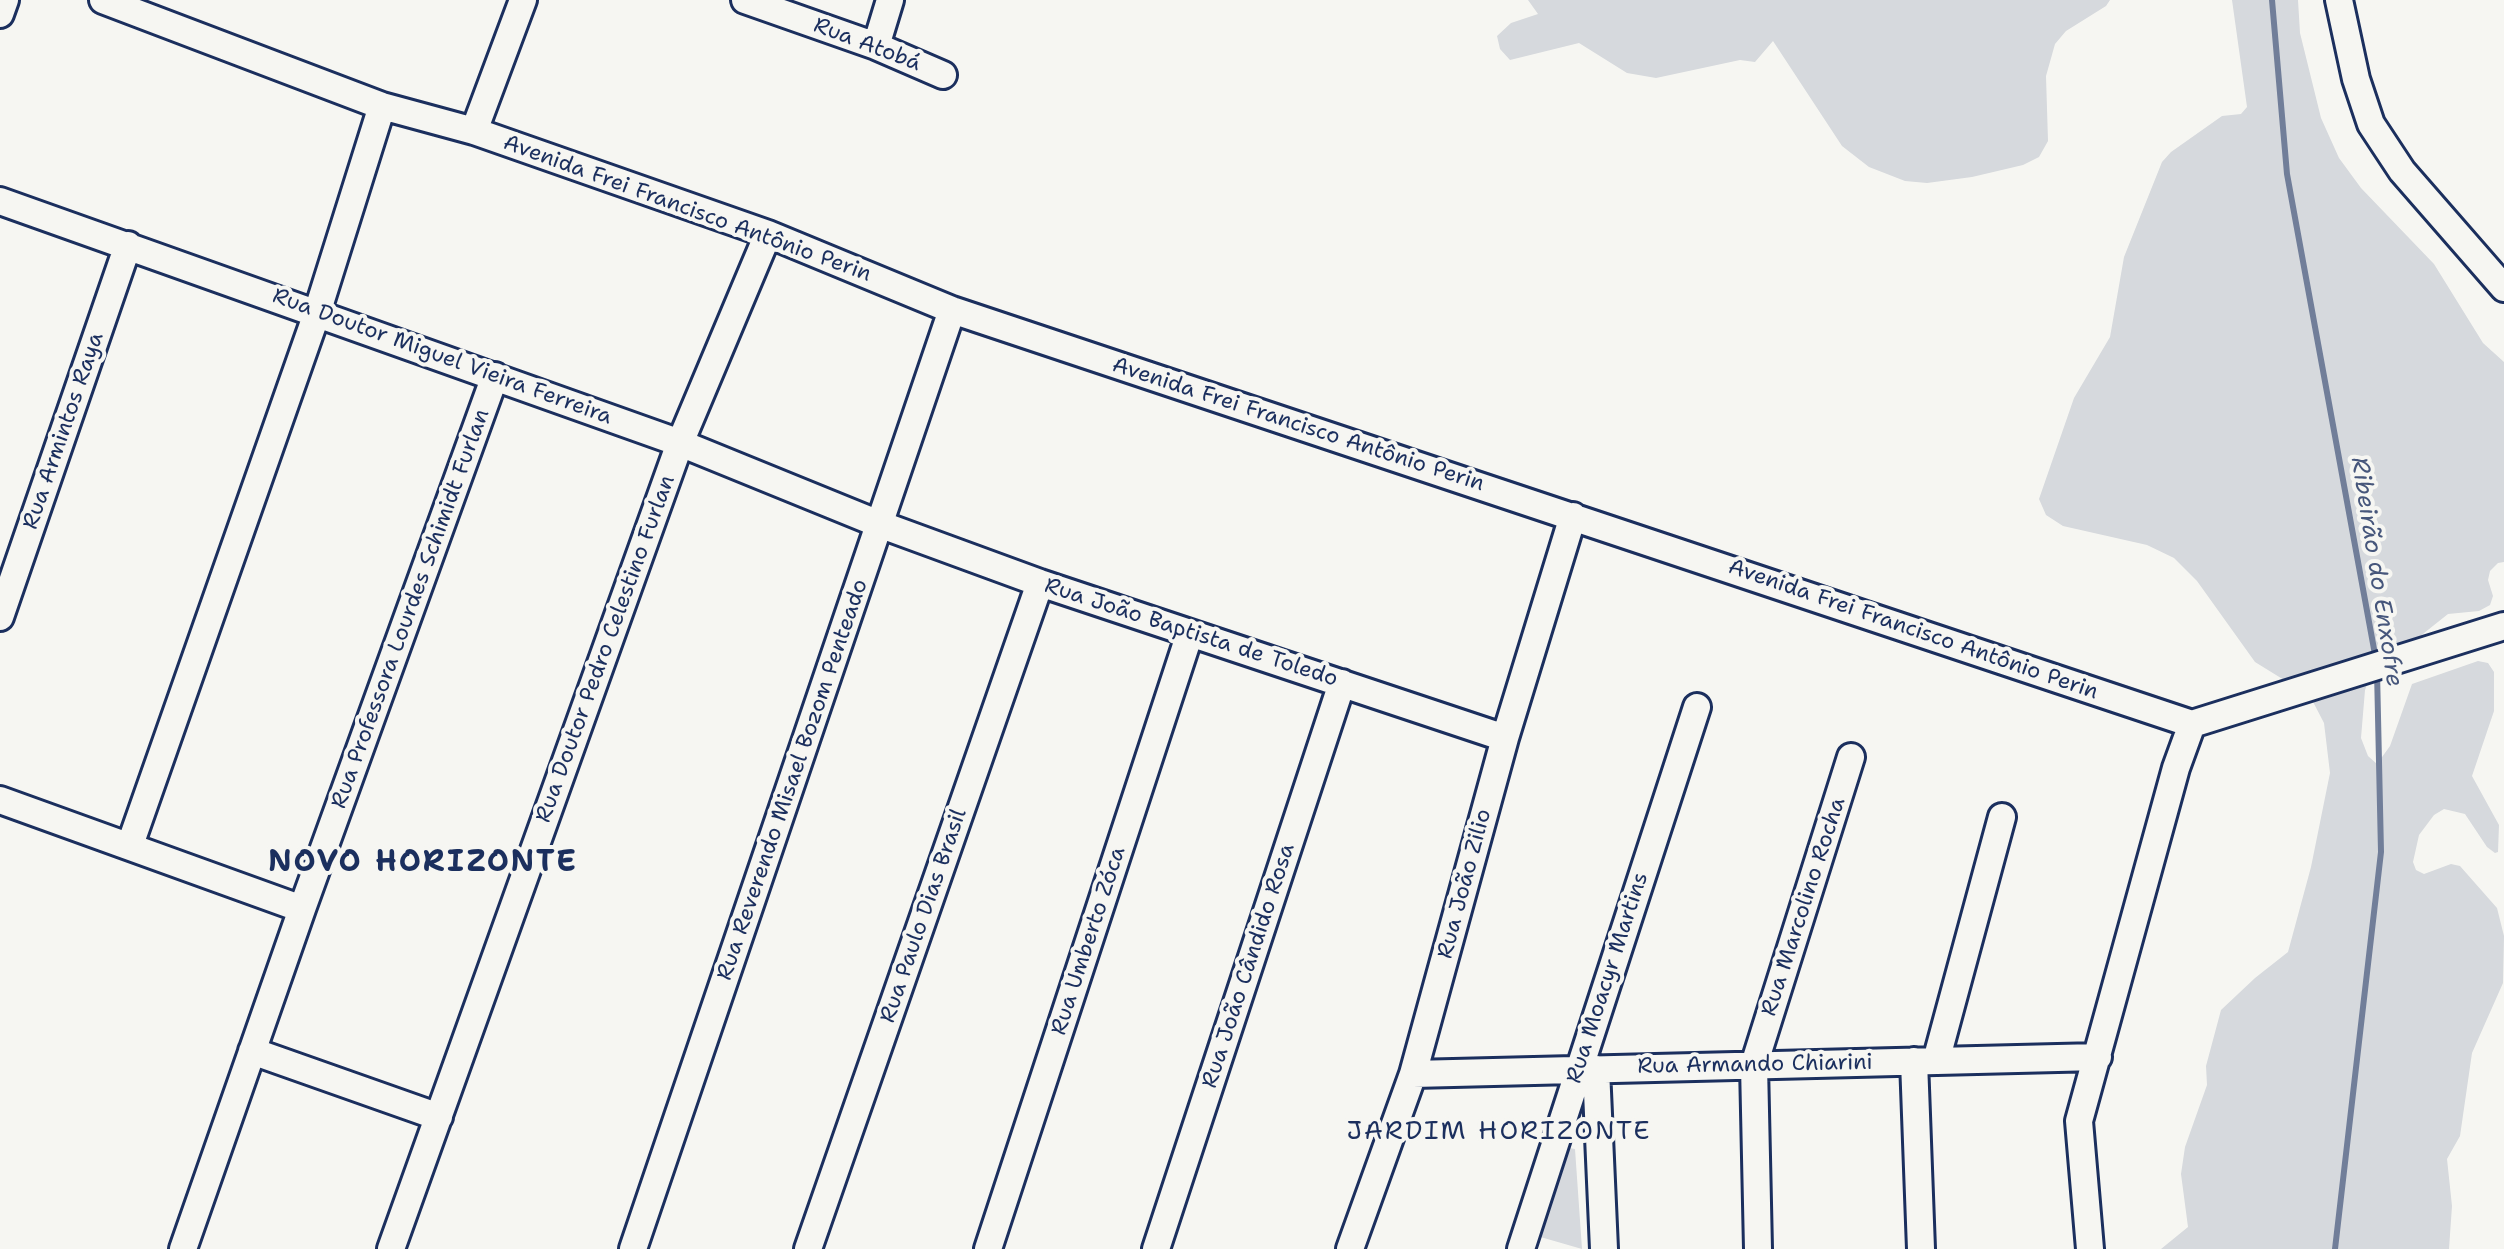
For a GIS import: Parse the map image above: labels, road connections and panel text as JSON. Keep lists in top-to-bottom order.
{
  "streets": {
    "street": [
      "Rua Atobá",
      "Avenida Frei Francisco Antônio Perin",
      "Rua Doutor Miguel Vieira Ferreira",
      "Rua Armintos Raya",
      "Rua Professora Lourdes Schimidt Furlan",
      "Rua João Baptista de Toledo",
      "Rua Doutor Pedro Celestino Furlan",
      "Rua Reverendo Misael Bozom Penteado",
      "Rua João Zilio",
      "Rua Marcolino Rocha",
      "Rua Paulo Dias Brasil",
      "Rua Umberto Zóca",
      "Rua João Cândido Rosa",
      "Rua Moacyr Martins",
      "Rua Armando Chiarini"
    ]
  },
  "crossings": [
    ["Avenida Frei Francisco Antônio Perin", "Rua Doutor Pedro Celestino Furlan"],
    ["Avenida Frei Francisco Antônio Perin", "Rua Reverendo Misael Bozom Penteado"],
    ["Avenida Frei Francisco Antônio Perin", "Rua João Zilio"],
    ["Rua Doutor Miguel Vieira Ferreira", "Rua Armintos Raya"],
    ["Rua Doutor Miguel Vieira Ferreira", "Rua Professora Lourdes Schimidt Furlan"],
    ["Rua Doutor Miguel Vieira Ferreira", "Rua João Baptista de Toledo"],
    ["Rua Doutor Miguel Vieira Ferreira", "Rua Doutor Pedro Celestino Furlan"],
    ["Rua Doutor Miguel Vieira Ferreira", "Rua Reverendo Misael Bozom Penteado"],
    ["Rua João Baptista de Toledo", "Rua Reverendo Misael Bozom Penteado"],
    ["Rua João Baptista de Toledo", "Rua João Zilio"],
    ["Rua João Baptista de Toledo", "Rua Paulo Dias Brasil"],
    ["Rua João Baptista de Toledo", "Rua Umberto Zóca"],
    ["Rua João Baptista de Toledo", "Rua João Cândido Rosa"],
    ["Rua João Zilio", "Rua Armando Chiarini"],
    ["Rua Marcolino Rocha", "Rua Armando Chiarini"],
    ["Rua Moacyr Martins", "Rua Armando Chiarini"]
  ],
  "districts": ["NOVO HORIZONTE", "JARDIM HORIZONTE"],
  "water": ["Ribeirão do Enxofre"]
}
